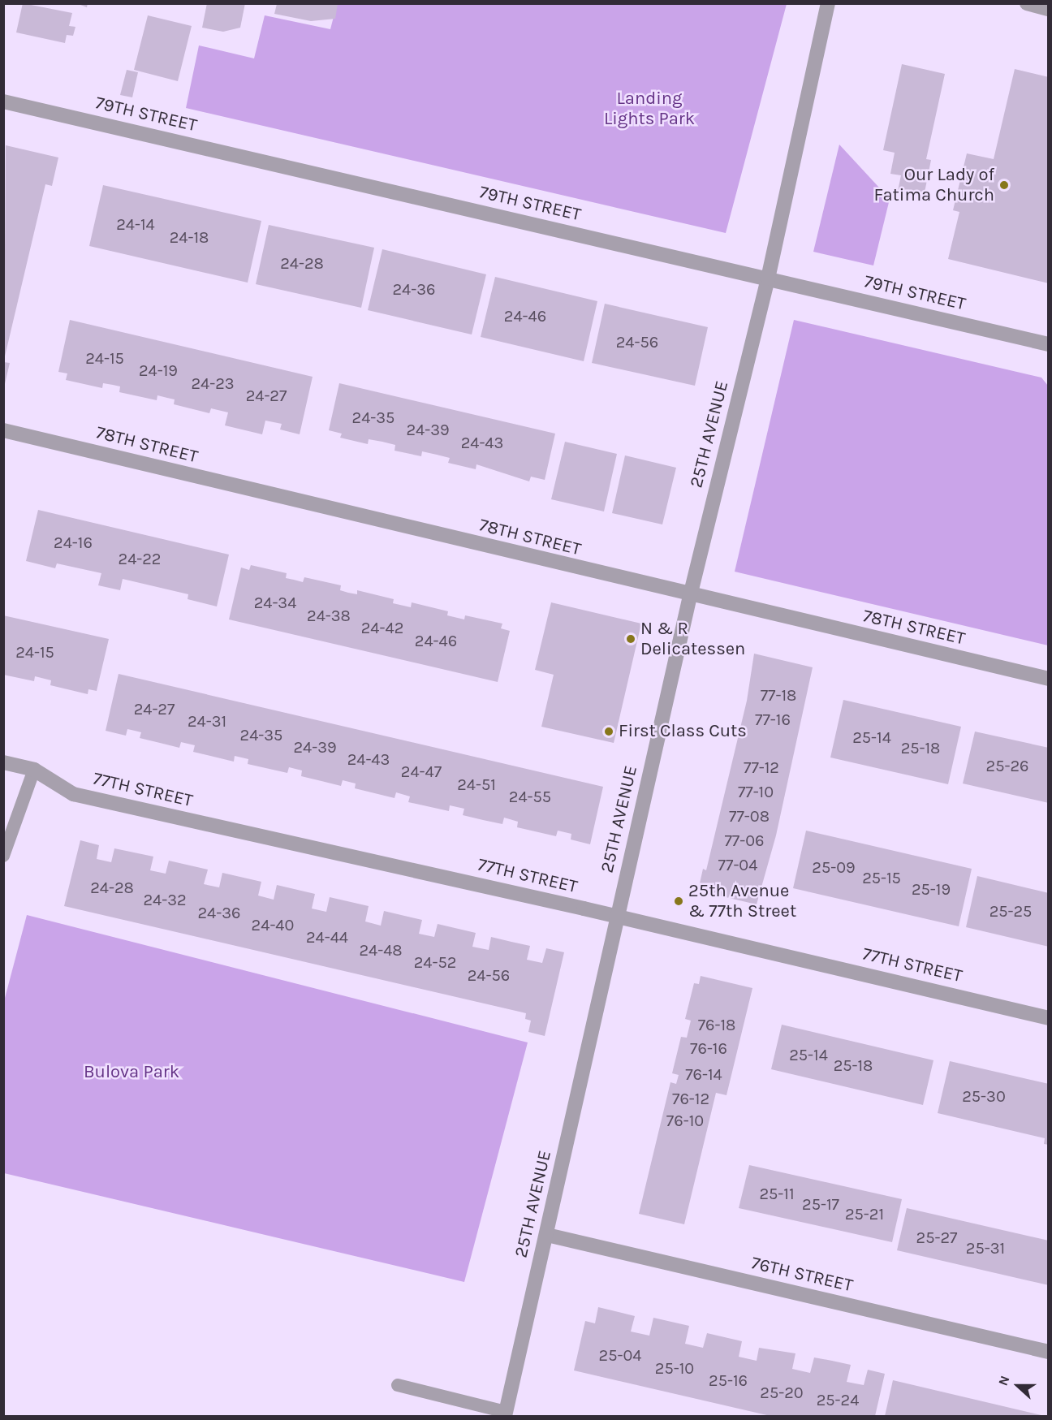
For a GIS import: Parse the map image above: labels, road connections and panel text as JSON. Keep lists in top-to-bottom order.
{
  "streets": {
    "street": [
      "79TH STREET",
      "25TH AVENUE",
      "78TH STREET",
      "77TH STREET",
      "76TH STREET"
    ]
  },
  "crossings": [
    ["79TH STREET", "25TH AVENUE"],
    ["25TH AVENUE", "78TH STREET"],
    ["25TH AVENUE", "77TH STREET"],
    ["25TH AVENUE", "76TH STREET"]
  ],
  "parks": ["Landing Lights Park", "Bulova Park"],
  "places": [
    "Our Lady of Fatima Church",
    "N & R Delicatessen",
    "First Class Cuts",
    "25th Avenue & 77th Street"
  ],
  "house_numbers": [
    "24-14",
    "24-18",
    "24-28",
    "24-36",
    "24-46",
    "24-56",
    "24-15",
    "24-19",
    "24-23",
    "24-27",
    "24-35",
    "24-39",
    "24-43",
    "24-16",
    "24-22",
    "24-34",
    "24-38",
    "24-42",
    "24-46",
    "24-15",
    "77-18",
    "24-27",
    "77-16",
    "24-31",
    "24-35",
    "25-14",
    "24-39",
    "25-18",
    "24-43",
    "25-26",
    "77-12",
    "24-47",
    "24-51",
    "77-10",
    "24-55",
    "77-08",
    "77-06",
    "77-04",
    "25-09",
    "25-15",
    "24-28",
    "25-19",
    "24-32",
    "25-25",
    "24-36",
    "24-40",
    "24-44",
    "24-48",
    "24-52",
    "24-56",
    "76-18",
    "76-16",
    "25-14",
    "25-18",
    "76-14",
    "25-30",
    "76-12",
    "76-10",
    "25-11",
    "25-17",
    "25-21",
    "25-27",
    "25-31",
    "25-04",
    "25-10",
    "25-16",
    "25-20",
    "25-24"
  ],
  "north": "left"
}
